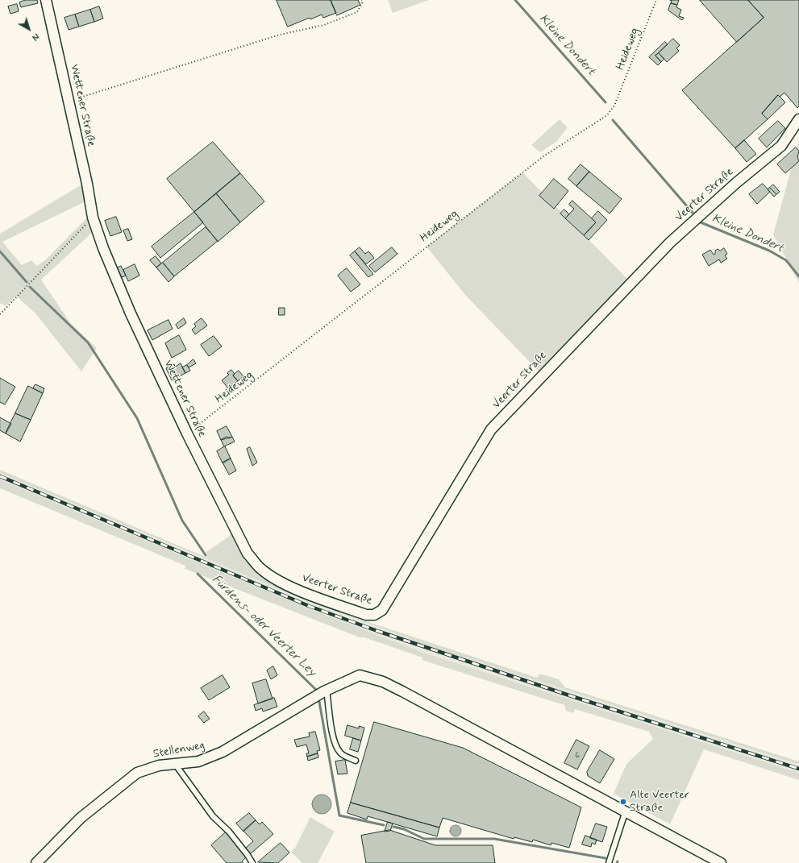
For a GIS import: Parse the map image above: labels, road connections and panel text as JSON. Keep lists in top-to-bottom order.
{
  "streets": {
    "street": ["Wettener Straße", "Veerter Straße", "Stellenweg"],
    "path": ["Heideweg"]
  },
  "crossings": [
    ["Heideweg", "Wettener Straße"],
    ["Wettener Straße", "Veerter Straße"]
  ],
  "water": ["Kleine Dondert", "Fürdens- oder Veerter Ley"],
  "places": ["Alte Veerter Straße"],
  "house_numbers": ["6"],
  "north": "bottom right"
}
